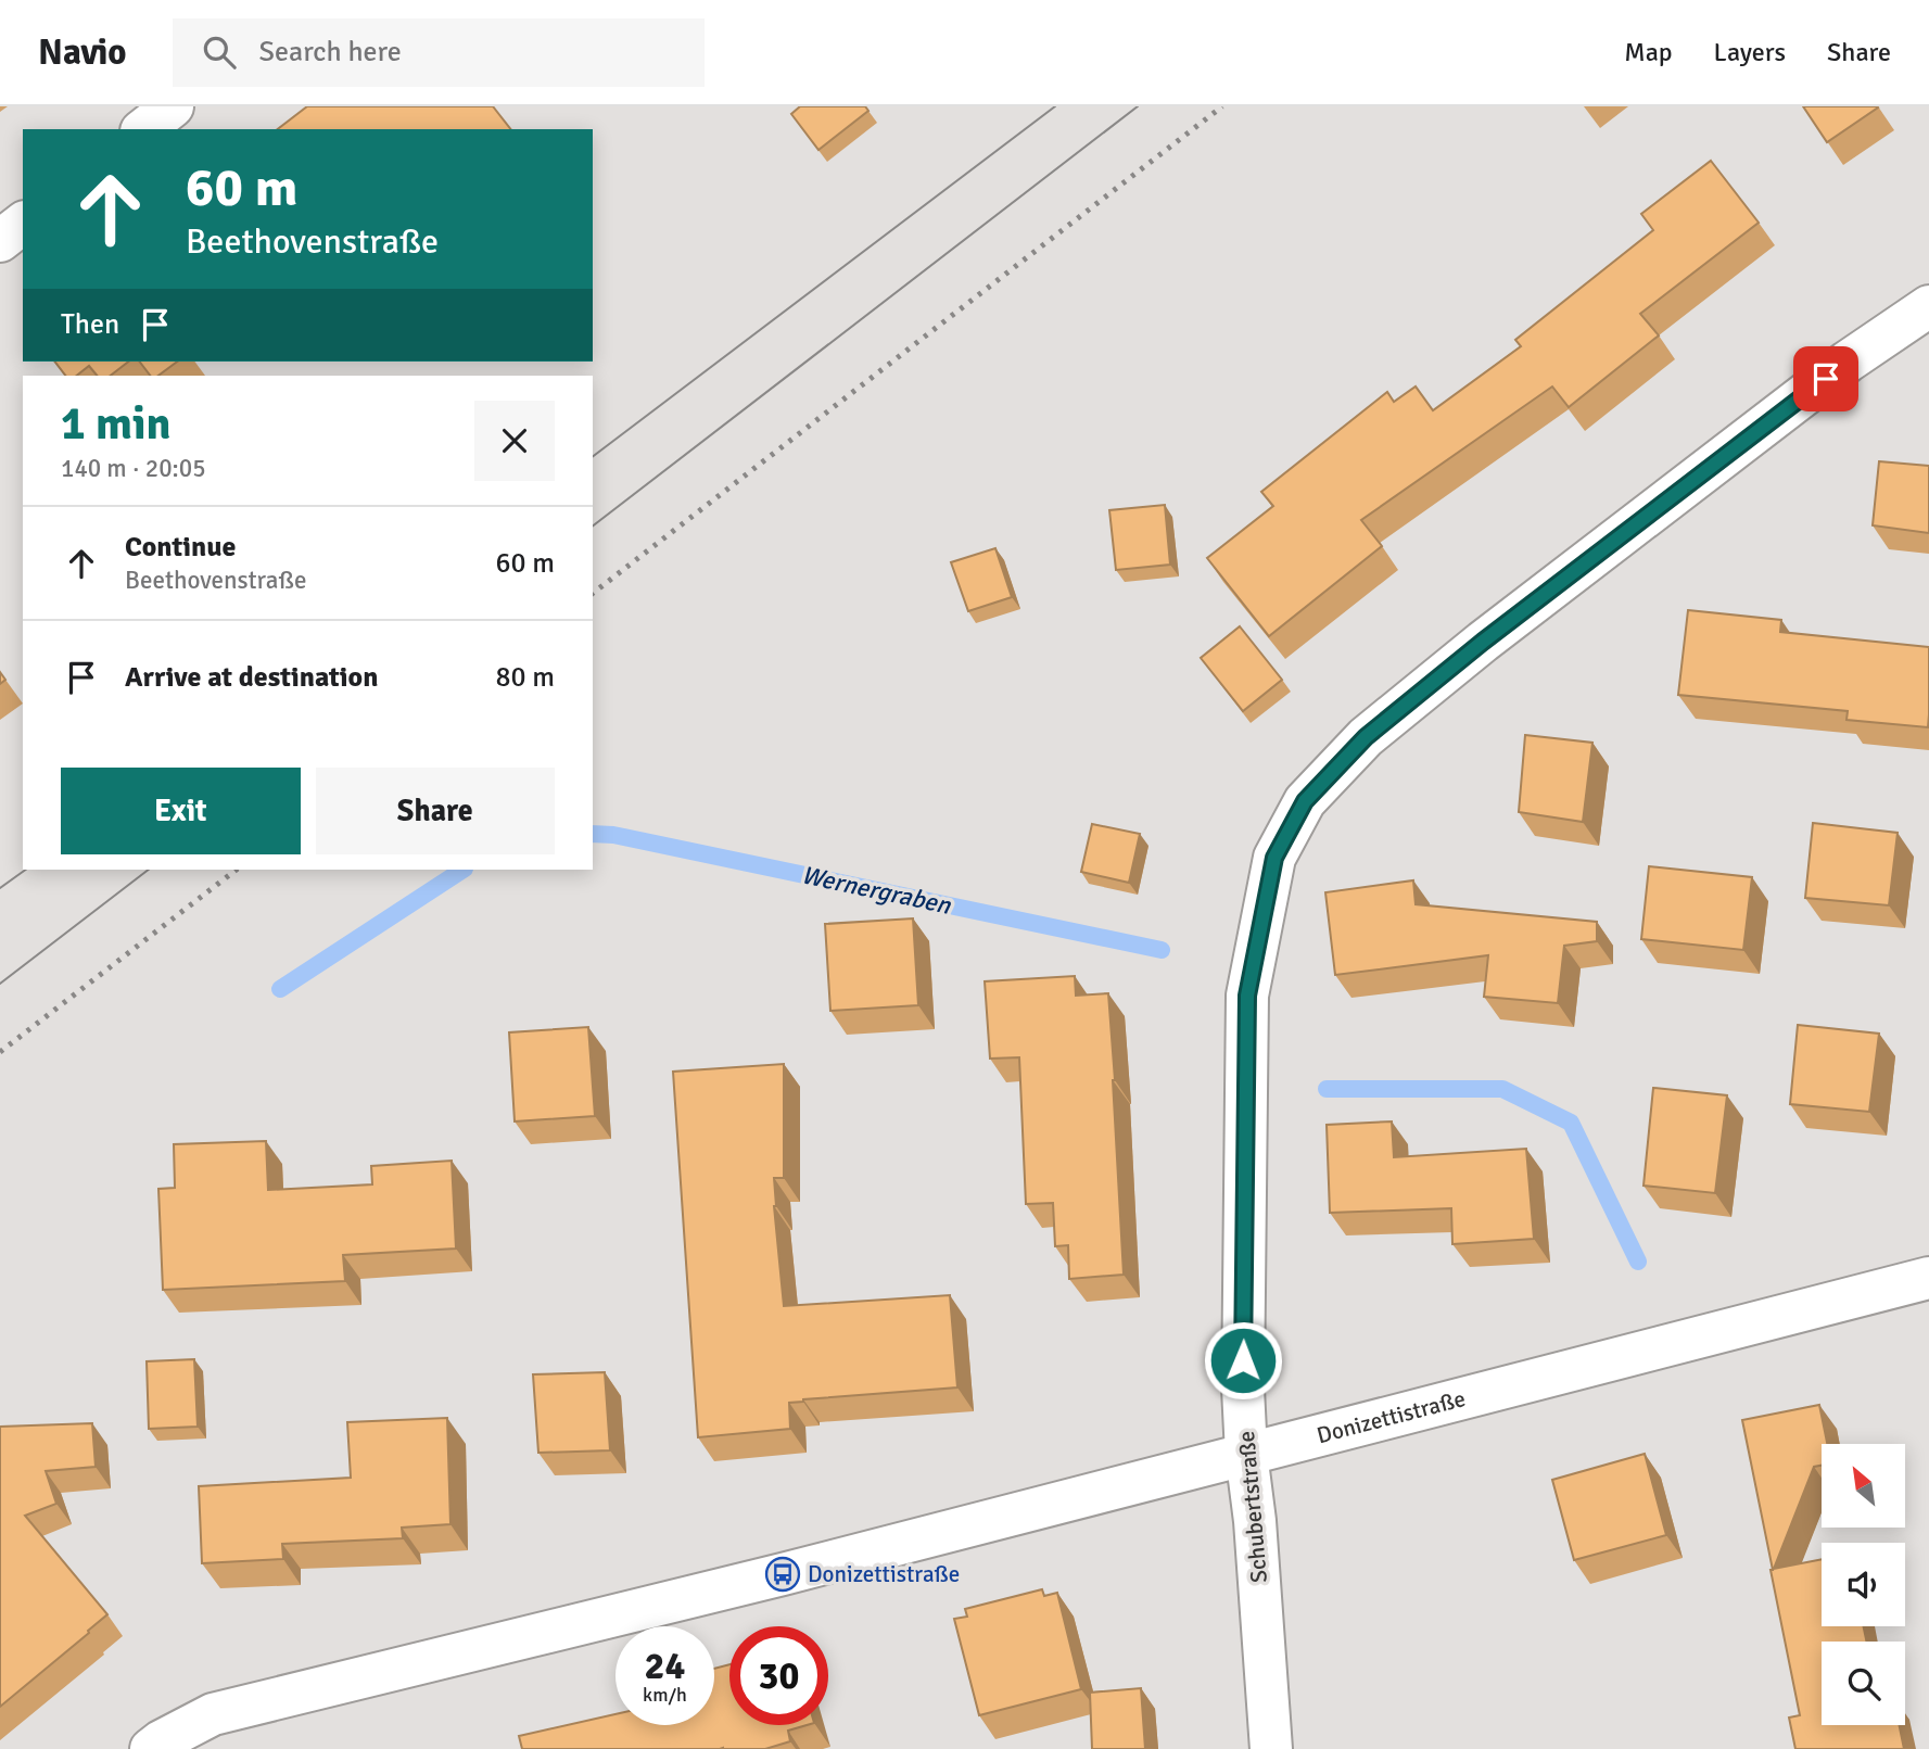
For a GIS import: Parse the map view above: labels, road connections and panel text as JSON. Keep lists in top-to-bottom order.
{
  "streets": {
    "street": ["Donizettistraße", "Schubertstraße"]
  },
  "crossings": [
    ["Donizettistraße", "Schubertstraße"]
  ],
  "water": ["Wernergraben"],
  "places": {
    "bus stop": ["Donizettistraße"]
  },
  "north": "top left",
  "page": {
    "header": "Navio",
    "search": "Search here",
    "nav": ["Map", "Layers", "Share"],
    "turn": ["60 m", "Beethovenstraße"],
    "then": "Then",
    "heading": ["1 min", "140 m · 20:05"],
    "list": [
      {
        "name": "Continue",
        "note": "Beethovenstraße",
        "value": "60 m"
      },
      {
        "name": "Arrive at destination",
        "value": "80 m"
      }
    ],
    "buttons": ["Exit", "Share"],
    "speed": "24 km/h",
    "limit": "30"
  }
}
